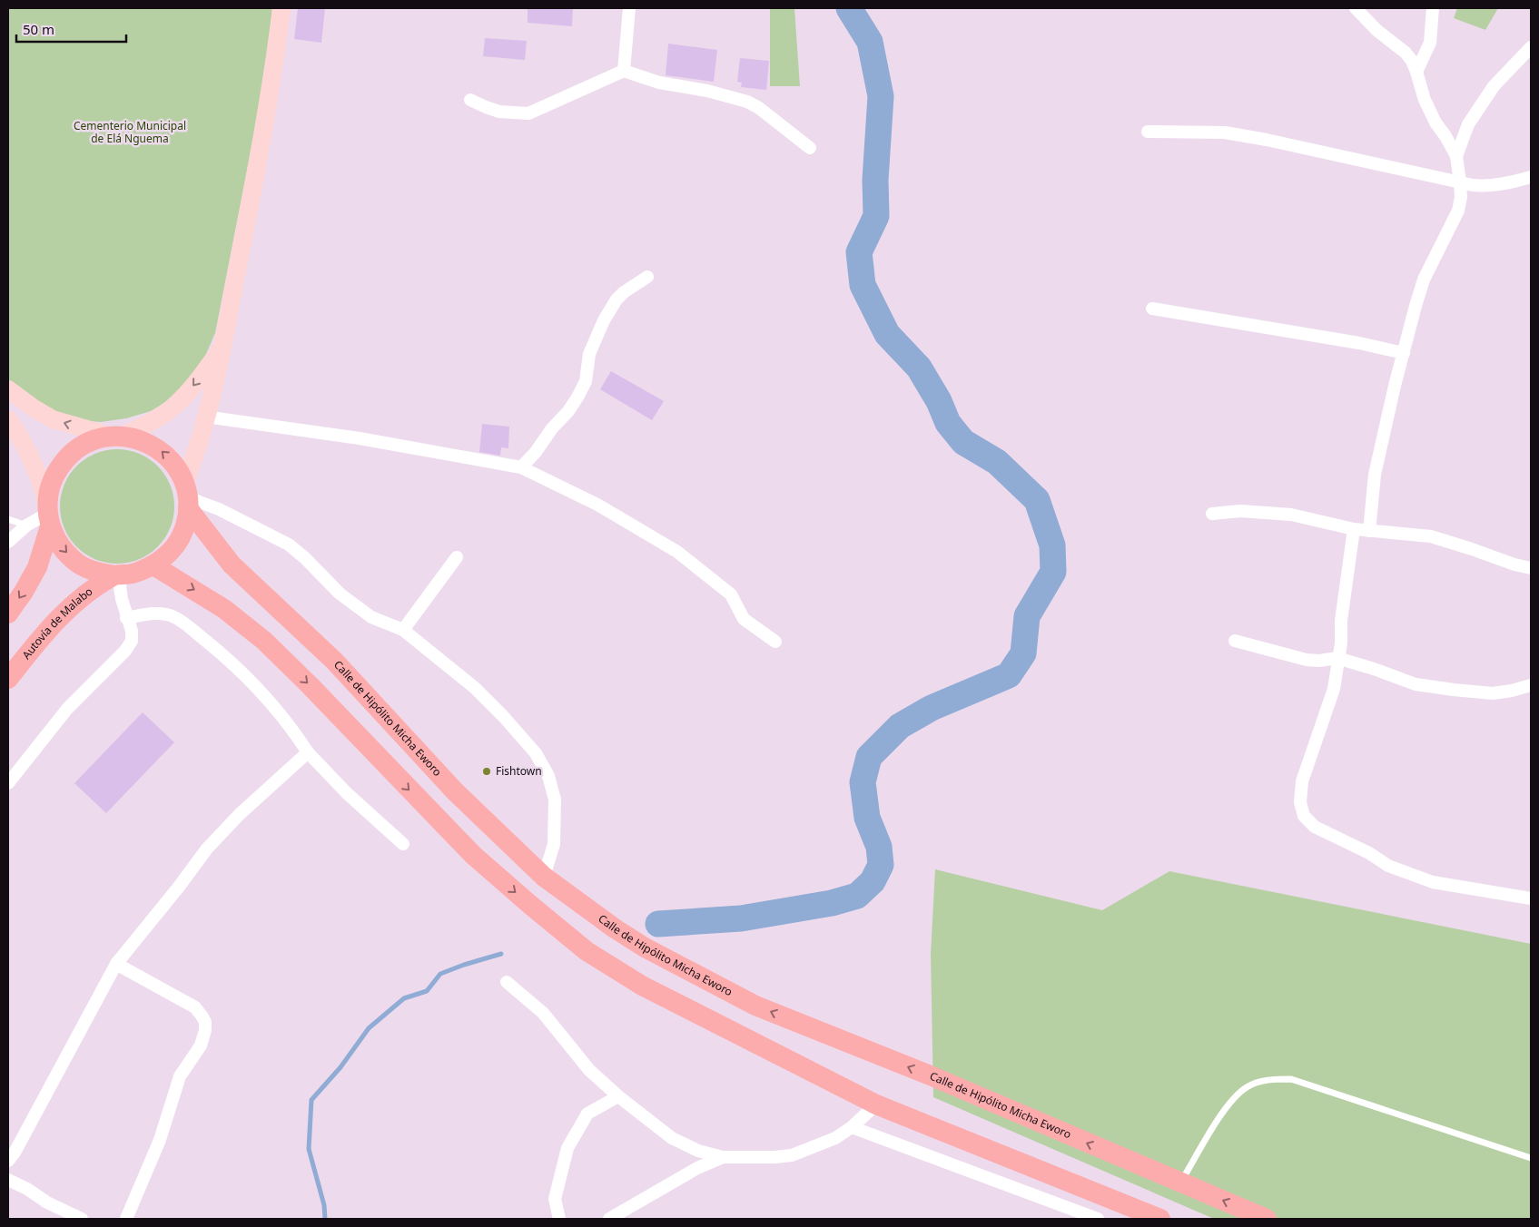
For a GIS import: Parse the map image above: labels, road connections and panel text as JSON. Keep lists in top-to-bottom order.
{
  "streets": {
    "main road": ["Autovía de Malabo", "Calle de Hipólito Micha Eworo"]
  },
  "crossings": [
    ["Autovía de Malabo", "Calle de Hipólito Micha Eworo"]
  ],
  "parks": ["Cementerio Municipal de Elá Nguema"],
  "places": ["Fishtown"],
  "scale_bar": "50 m"
}
